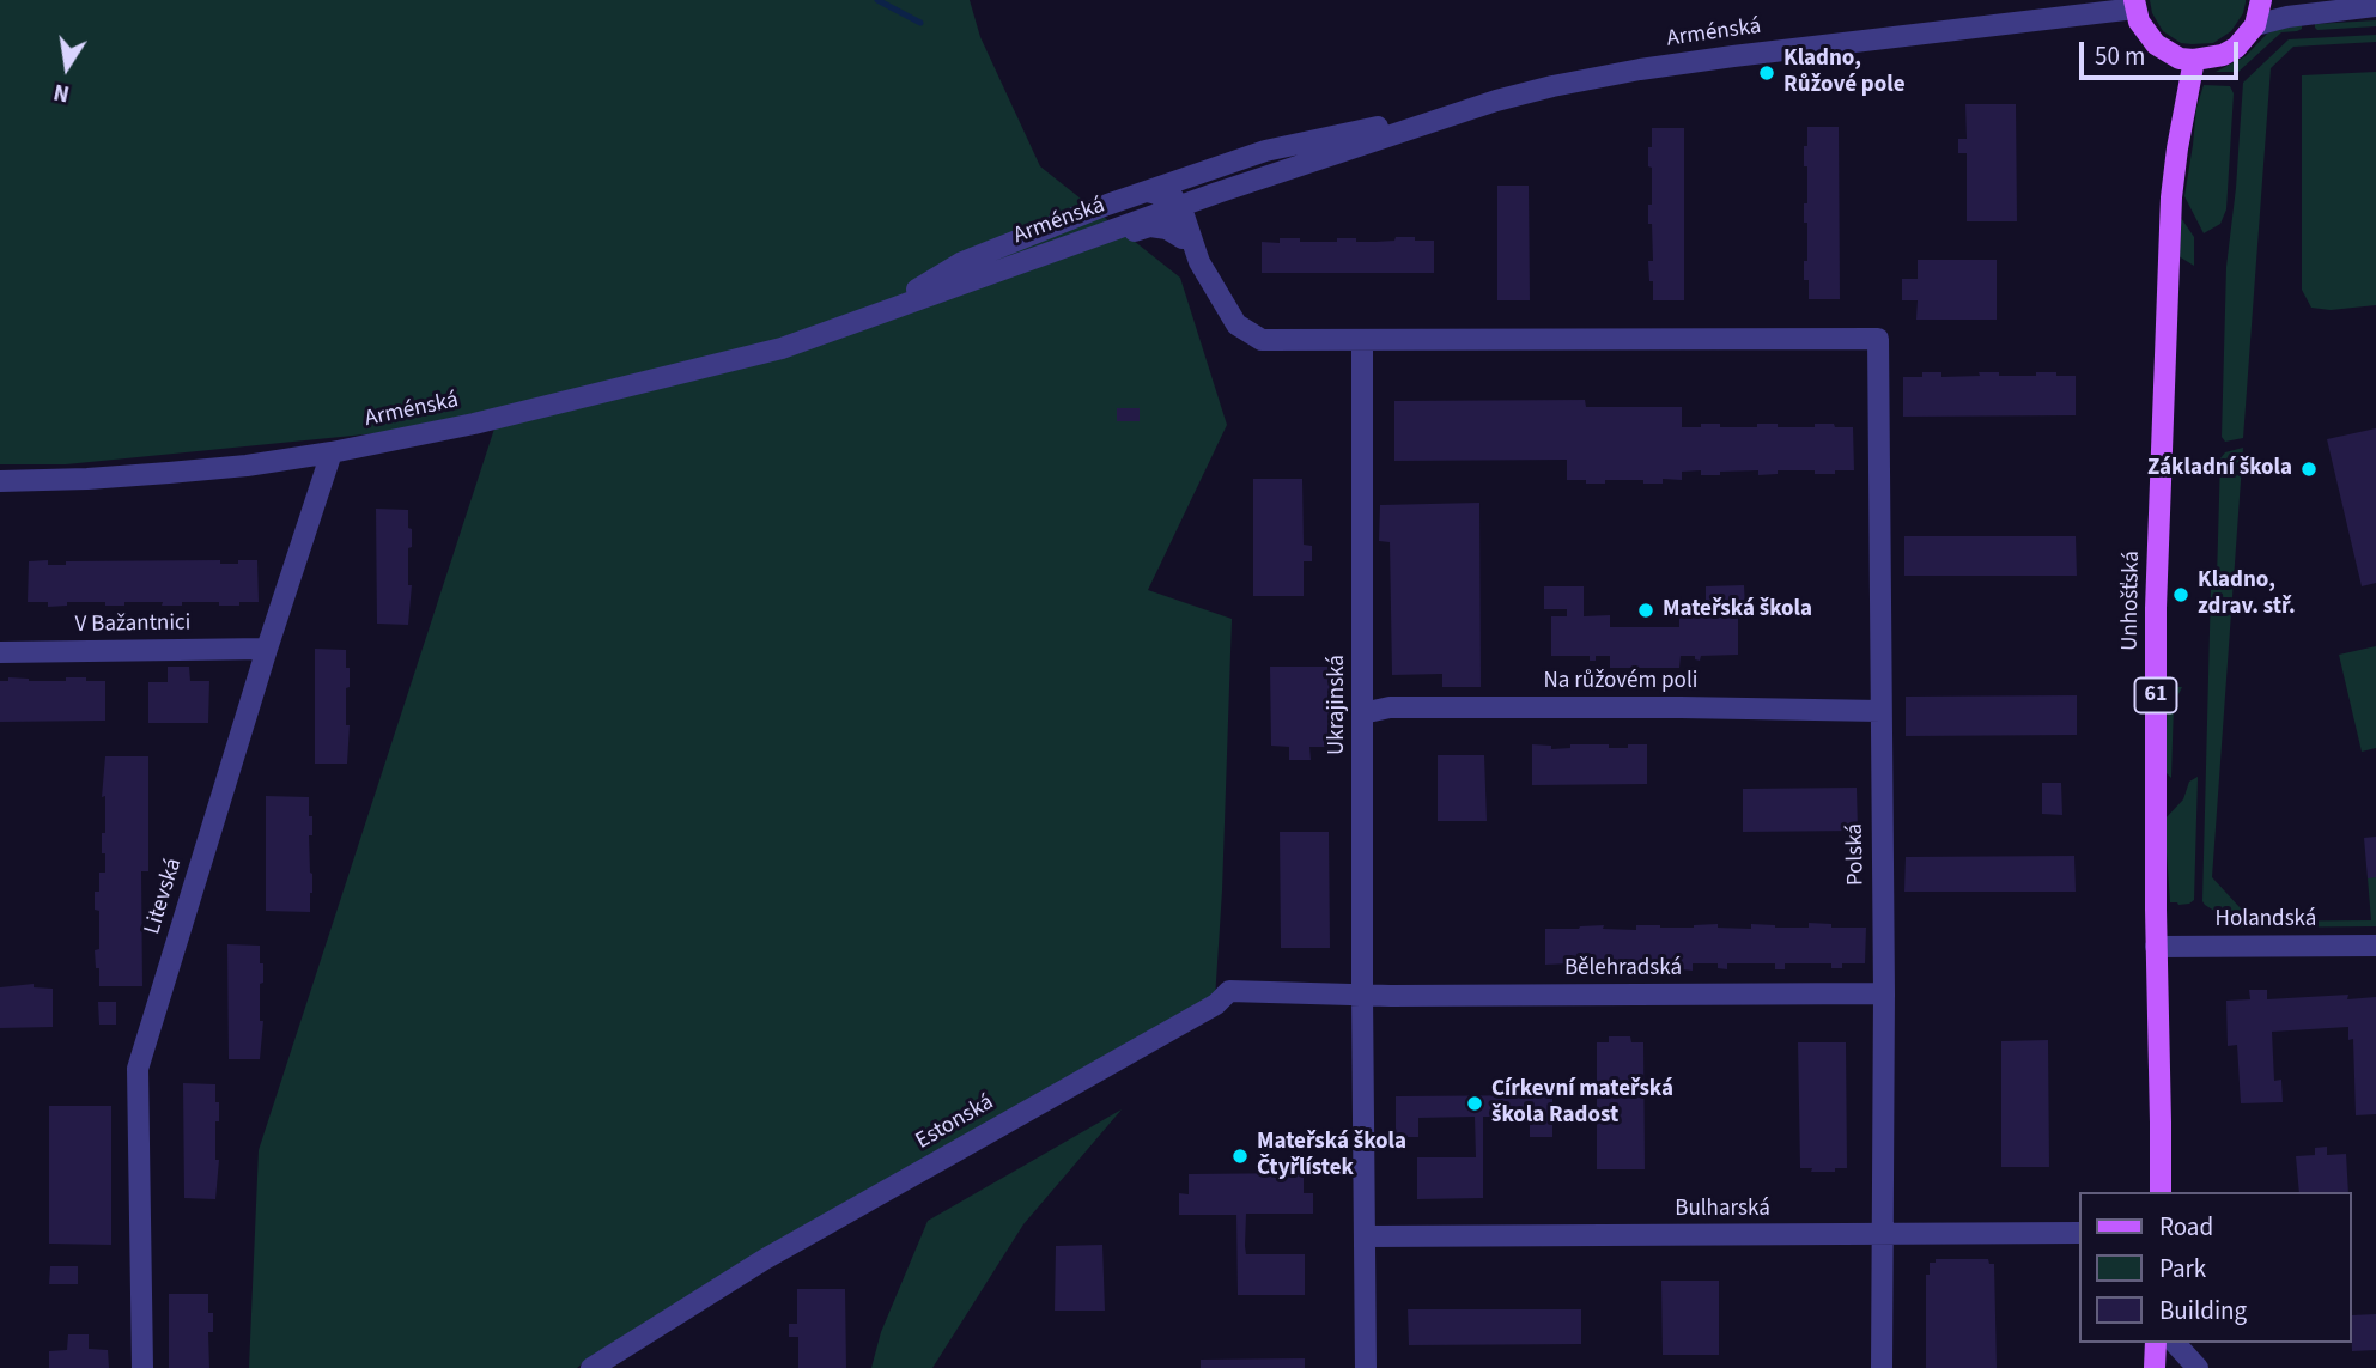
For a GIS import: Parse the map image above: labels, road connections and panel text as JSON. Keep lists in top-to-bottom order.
{
  "streets": {
    "main road": ["Unhošťská", "61"],
    "street": [
      "Arménská",
      "V Bažantnici",
      "Na růžovém poli",
      "Ukrajinská",
      "Polská",
      "Litevská",
      "Holandská",
      "Bělehradská",
      "Estonská",
      "Bulharská"
    ]
  },
  "crossings": [
    ["Arménská", "Litevská"],
    ["Unhošťská", "Holandská"],
    ["V Bažantnici", "Litevská"],
    ["Na růžovém poli", "Ukrajinská"],
    ["Na růžovém poli", "Polská"],
    ["Ukrajinská", "Polská"],
    ["Ukrajinská", "Bělehradská"],
    ["Ukrajinská", "Estonská"],
    ["Ukrajinská", "Bulharská"],
    ["Polská", "Bělehradská"],
    ["Polská", "Bulharská"],
    ["Bělehradská", "Estonská"]
  ],
  "places": [
    "Kladno, Růžové pole",
    "Základní škola",
    "Kladno, zdrav. stř.",
    "Mateřská škola",
    "Církevní mateřská škola Radost",
    "Mateřská škola Čtyřlístek"
  ],
  "legend": ["Road", "Park", "Building"],
  "scale_bar": "50 m",
  "north": "bottom"
}
